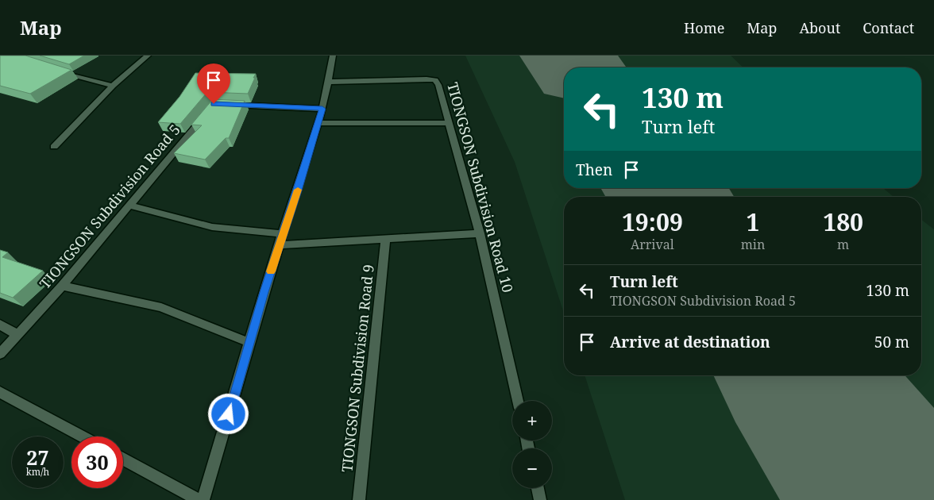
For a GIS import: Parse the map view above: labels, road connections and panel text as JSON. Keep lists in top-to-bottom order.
{
  "streets": {
    "street": ["TIONGSON Subdivision Road 10", "TIONGSON Subdivision Road 5", "TIONGSON Subdivision Road 9"]
  },
  "page": {
    "header": "Map",
    "nav": [
      "Home",
      "Map",
      "About",
      "Contact"
    ],
    "turn": ["130 m", "Turn left"],
    "then": "Then",
    "eta": [
      "19:09",
      "Arrival",
      "1",
      "min",
      "180",
      "m"
    ],
    "list": [
      {
        "name": "Turn left",
        "note": "TIONGSON Subdivision Road 5",
        "value": "130 m"
      },
      {
        "name": "Arrive at destination",
        "value": "50 m"
      }
    ],
    "map_buttons": ["+", "−"],
    "speed": "27 km/h",
    "limit": "30"
  }
}
